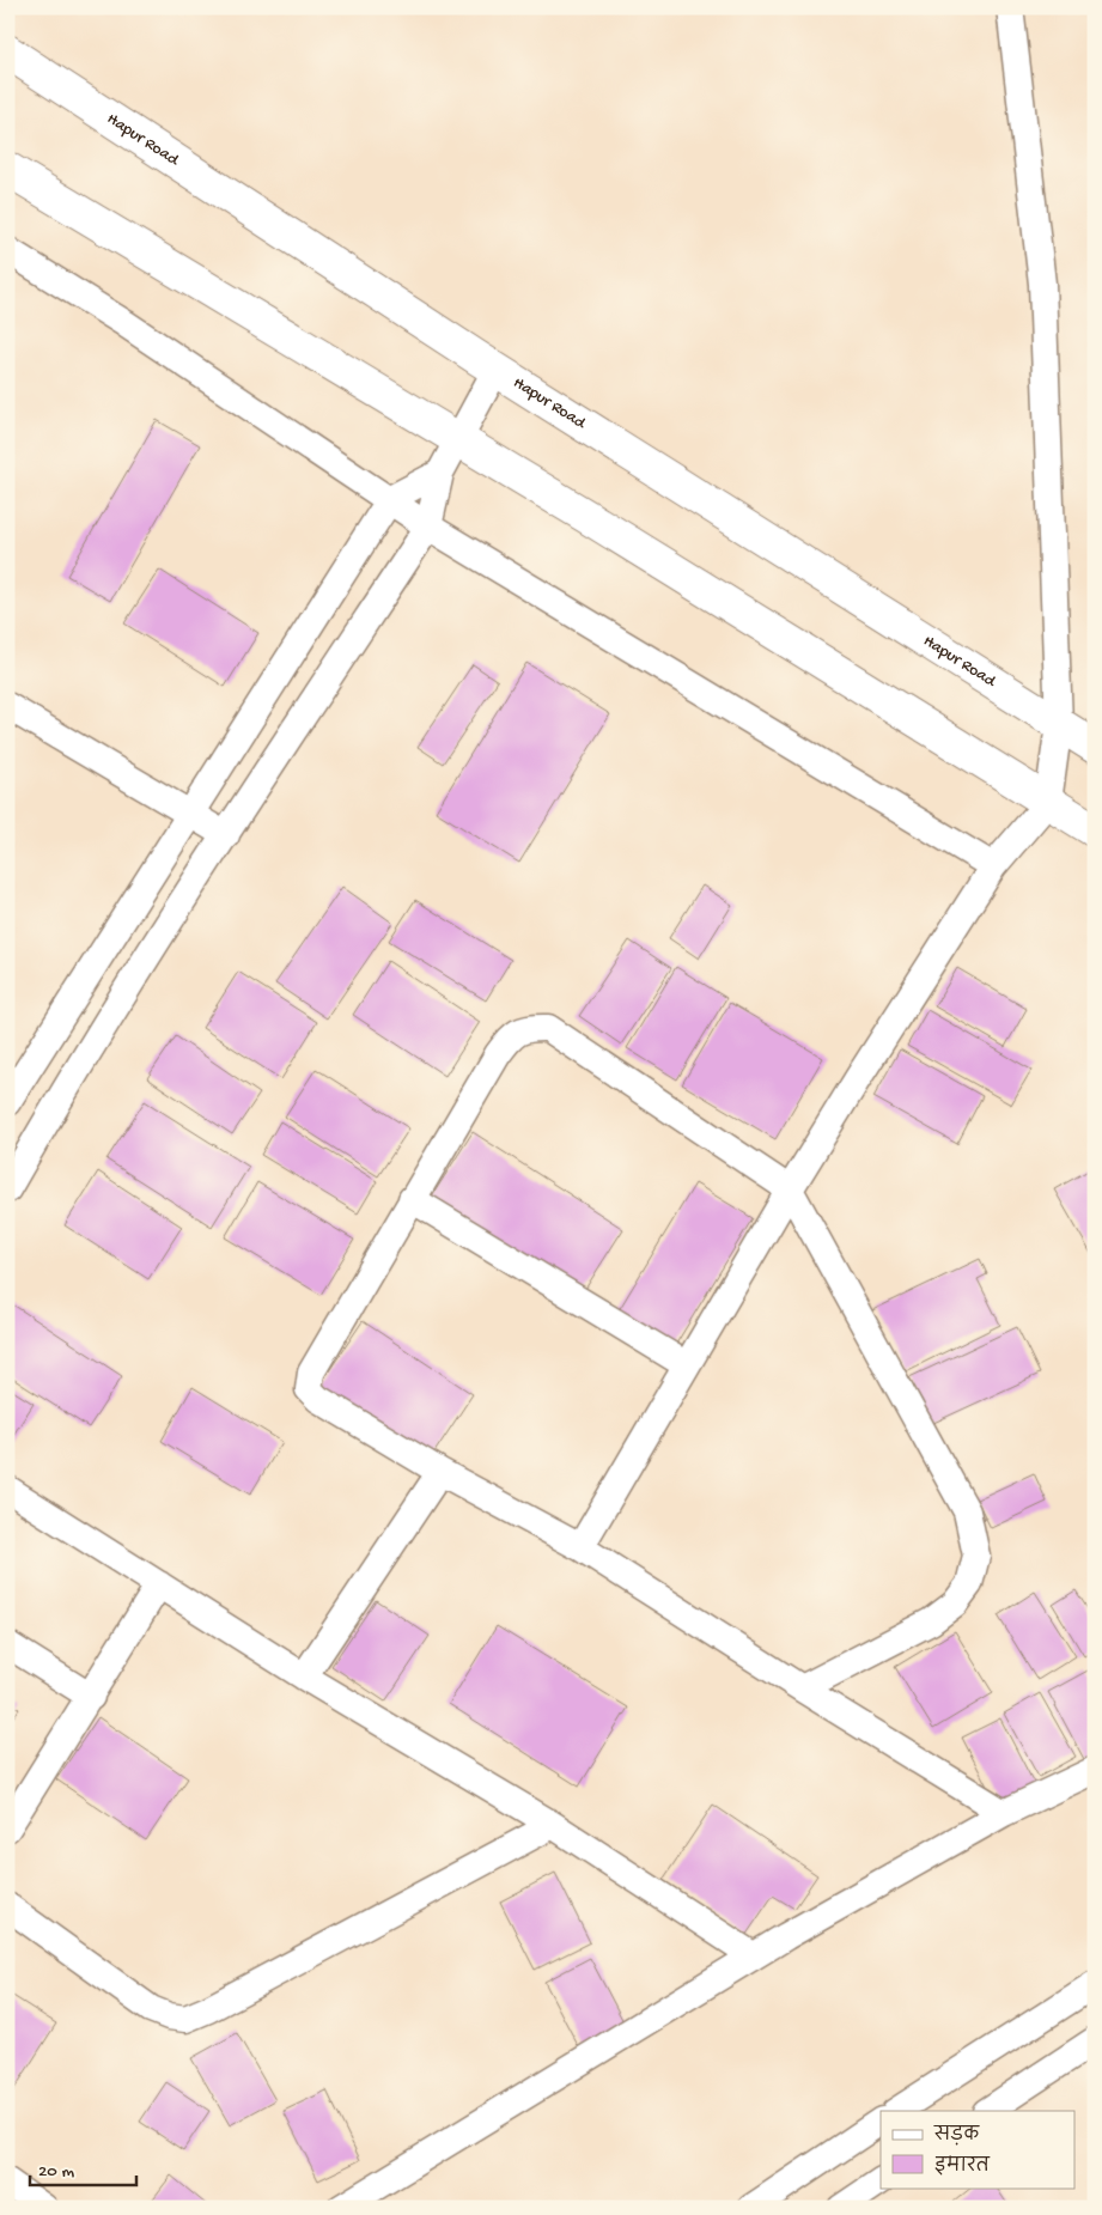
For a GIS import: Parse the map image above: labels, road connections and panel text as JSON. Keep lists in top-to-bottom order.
{
  "streets": {
    "main road": ["Hapur Road"]
  },
  "legend": ["सड़क", "इमारत"],
  "scale_bar": "20 m"
}
